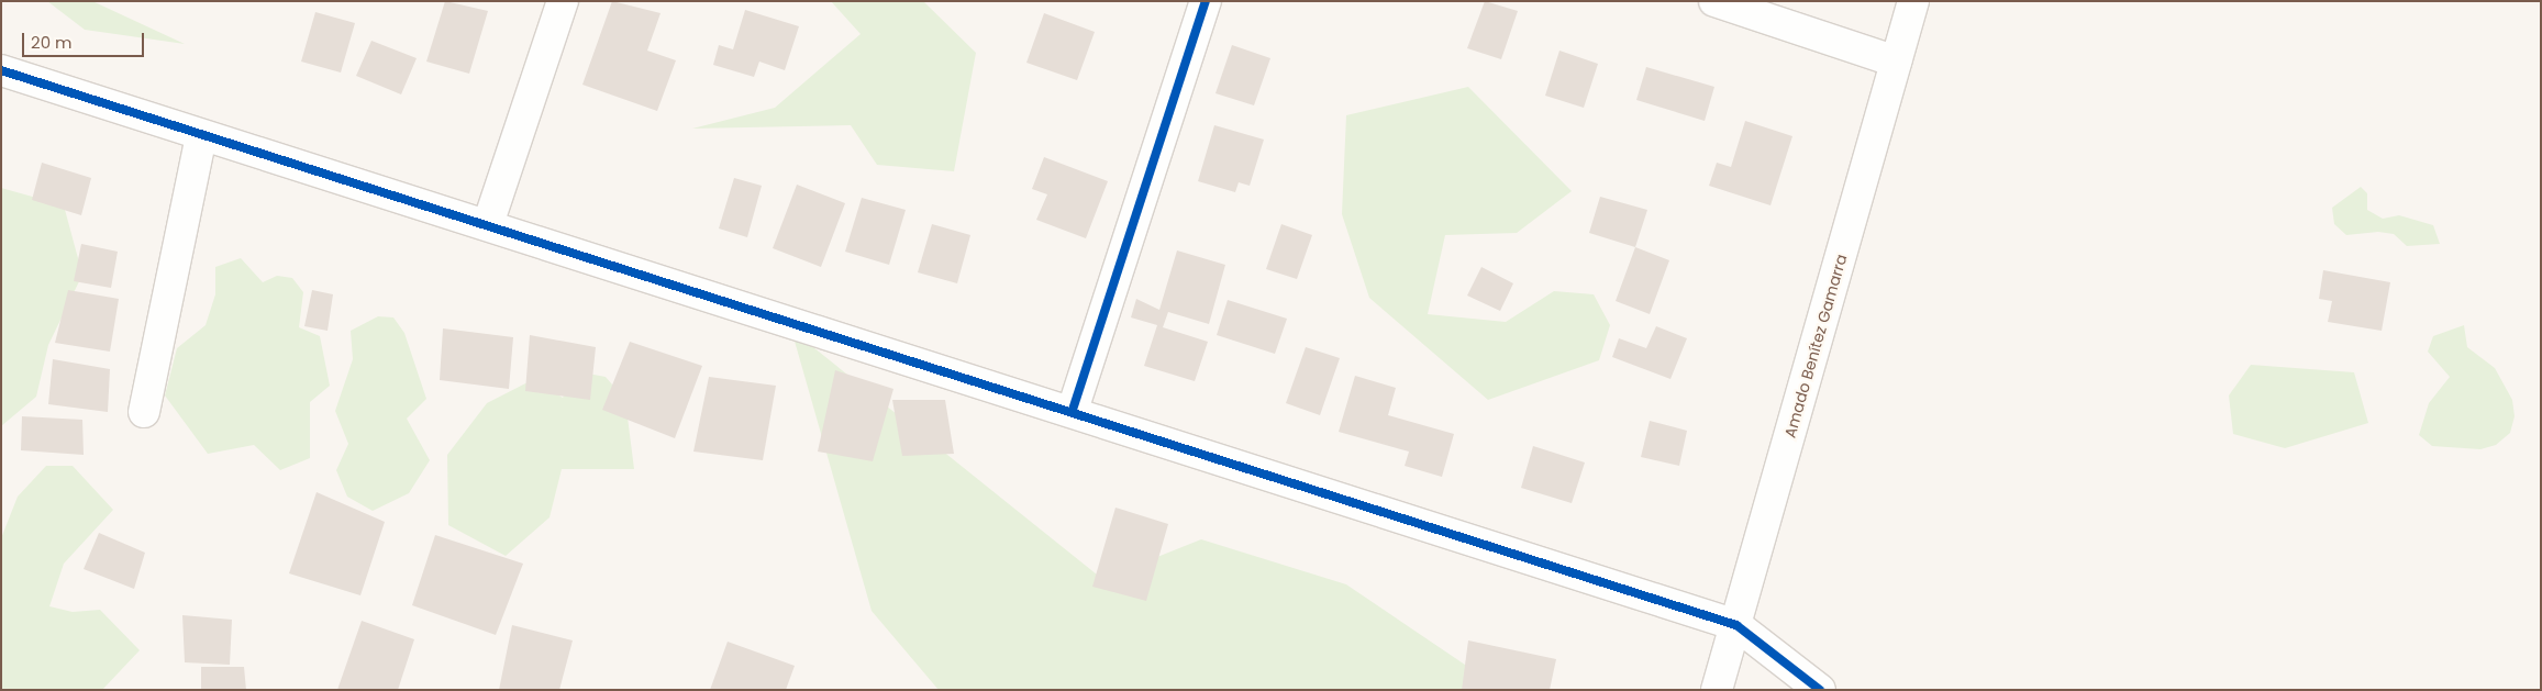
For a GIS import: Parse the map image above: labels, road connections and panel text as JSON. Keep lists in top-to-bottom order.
{
  "streets": {
    "street": ["Amado Benítez Gamarra"]
  },
  "scale_bar": "20 m"
}
